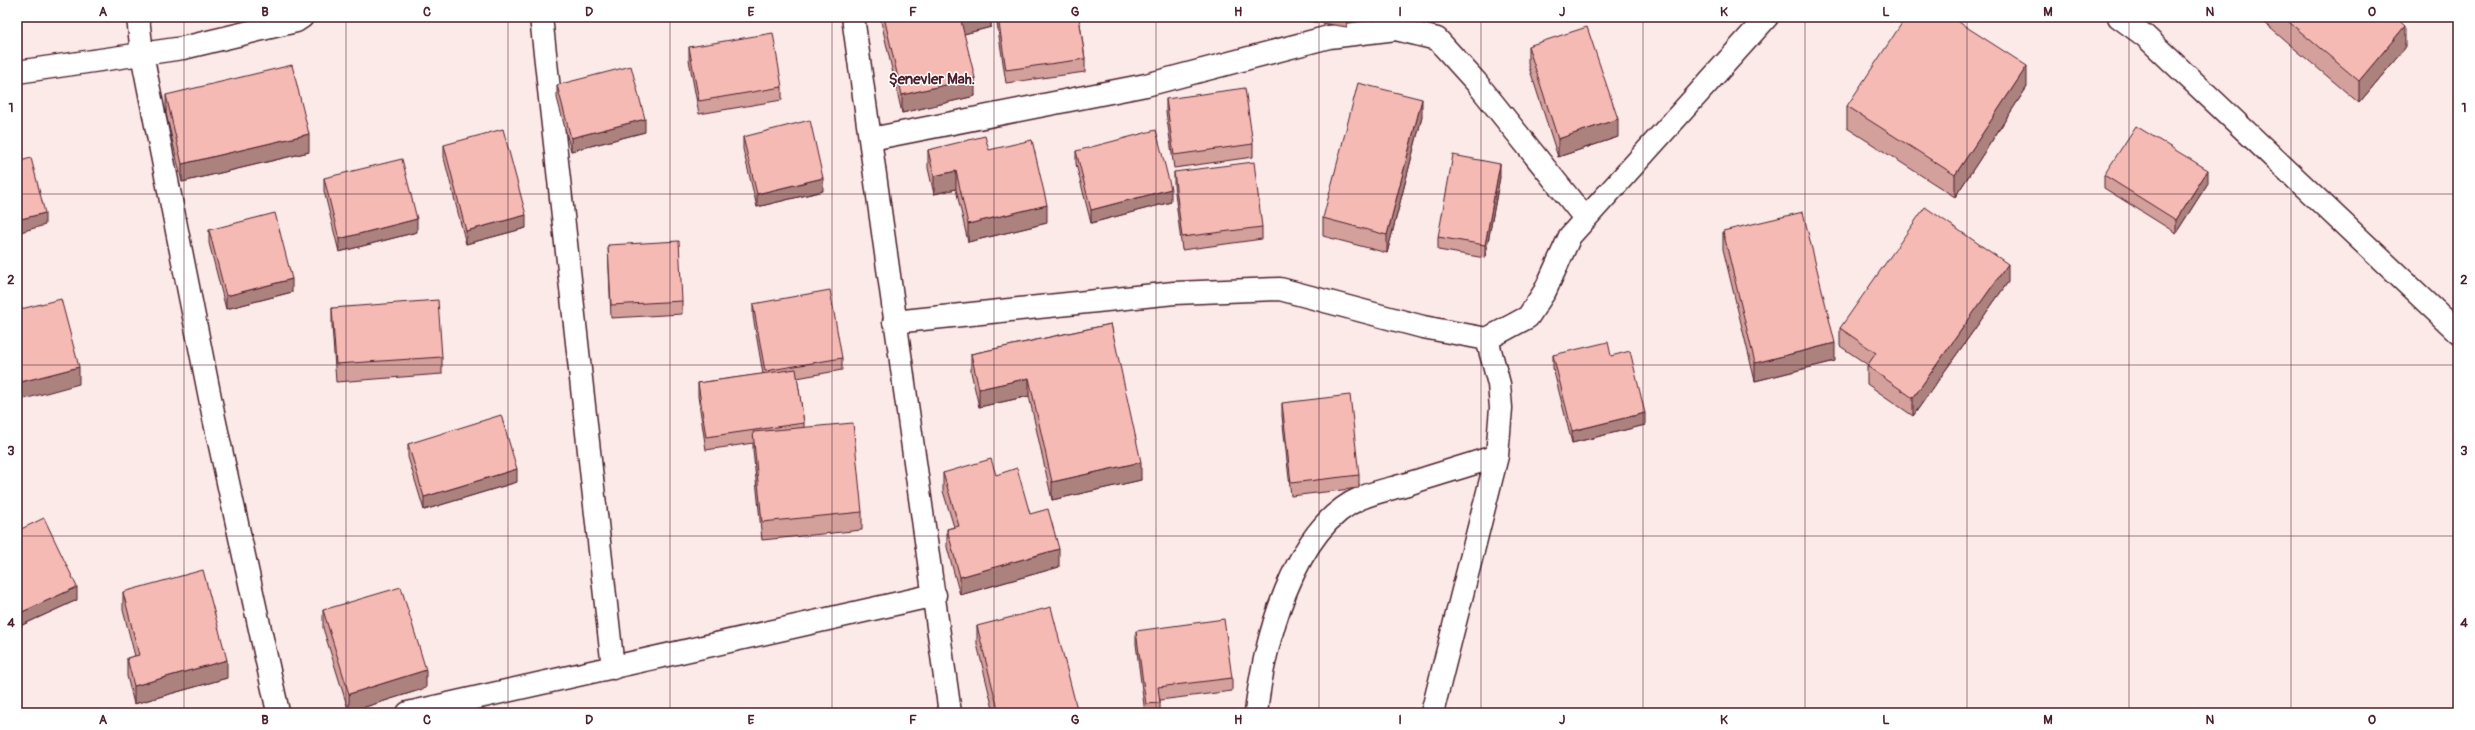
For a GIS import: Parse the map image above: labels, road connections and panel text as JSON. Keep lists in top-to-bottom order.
{
  "districts": ["Şenevler Mah."],
  "grid": {
    "columns": [
      "A",
      "B",
      "C",
      "D",
      "E",
      "F",
      "G",
      "H",
      "I",
      "J",
      "K",
      "L",
      "M",
      "N",
      "O"
    ],
    "rows": [
      "1",
      "2",
      "3",
      "4"
    ]
  }
}
